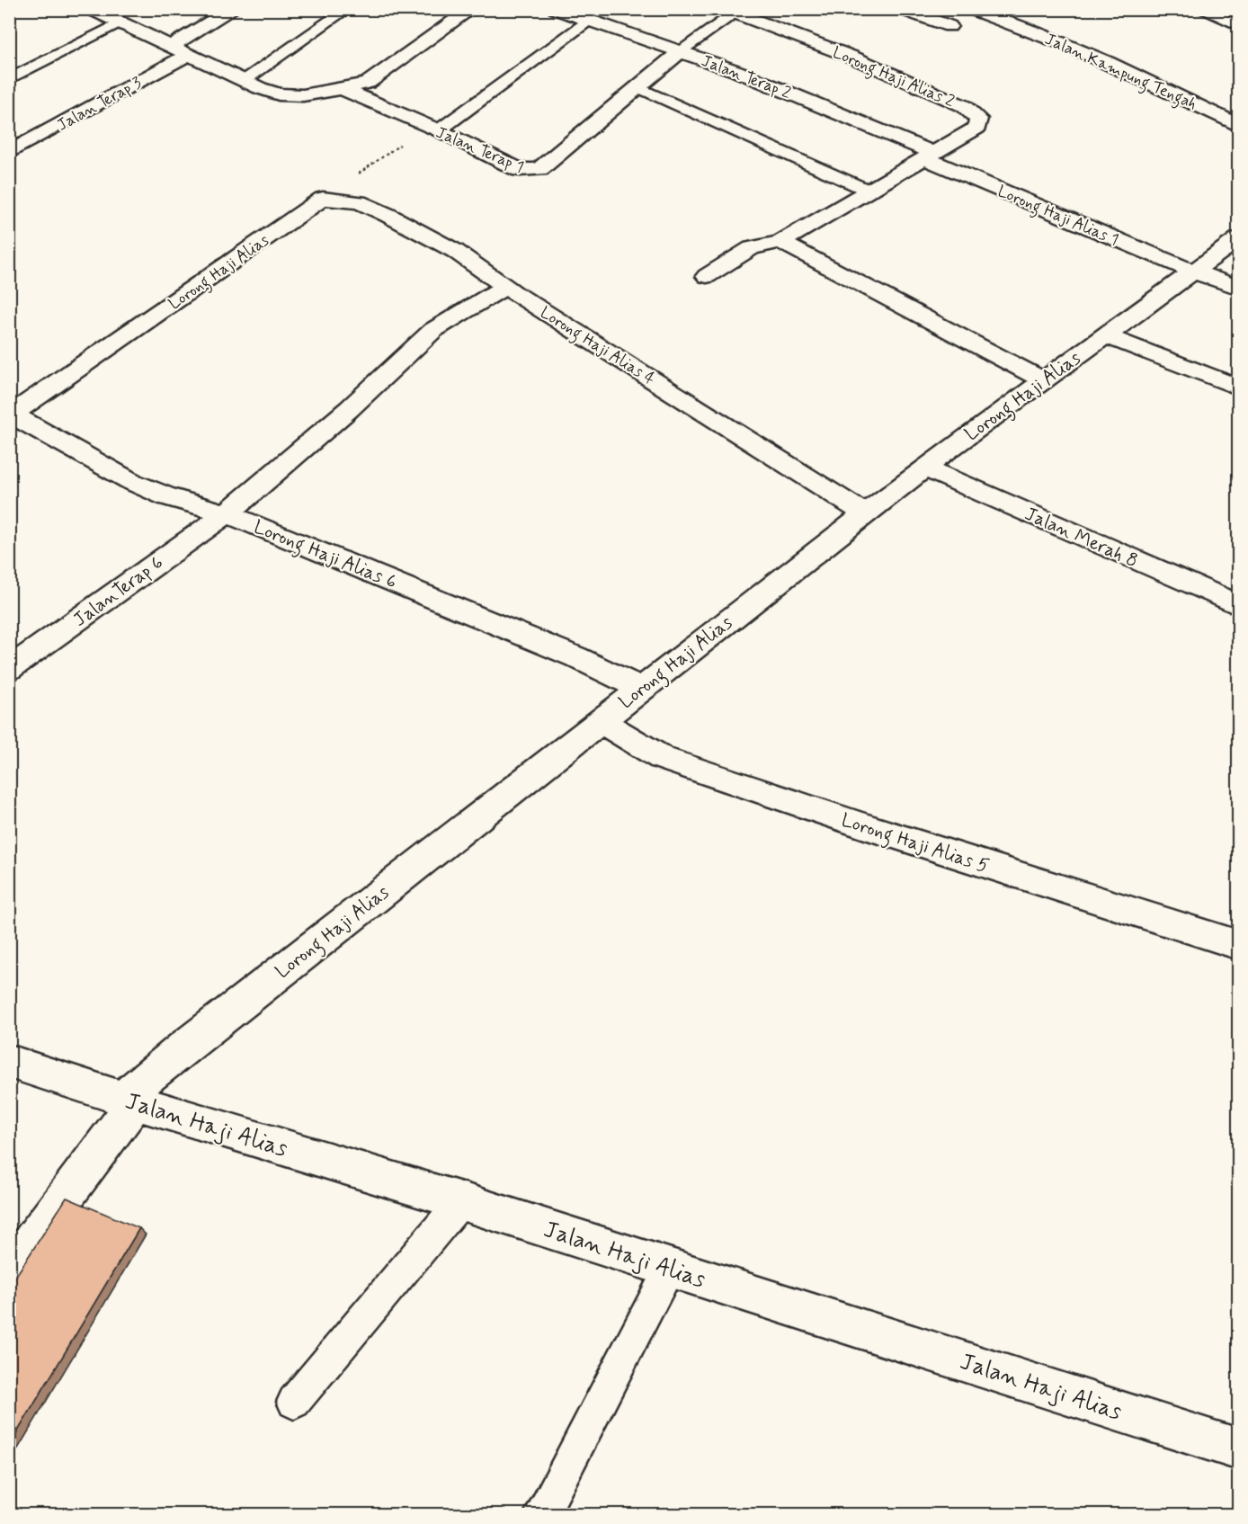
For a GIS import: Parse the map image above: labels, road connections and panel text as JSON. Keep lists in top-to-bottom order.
{
  "streets": {
    "street": [
      "Jalan Kampung Tengah",
      "Jalan Terap 2",
      "Lorong Haji Alias 2",
      "Jalan Terap 3",
      "Jalan Terap 1",
      "Lorong Haji Alias 1",
      "Lorong Haji Alias",
      "Lorong Haji Alias 4",
      "Jalan Merah 8",
      "Lorong Haji Alias 6",
      "JalanTerap 6",
      "Lorong Haji Alias 5",
      "Jalan Haji Alias"
    ]
  },
  "crossings": [
    ["Jalan Terap 2", "Lorong Haji Alias 2"],
    ["Jalan Terap 2", "Jalan Terap 1"],
    ["Jalan Terap 2", "Lorong Haji Alias 1"],
    ["Lorong Haji Alias 2", "Lorong Haji Alias 1"],
    ["Lorong Haji Alias 1", "Lorong Haji Alias"],
    ["Lorong Haji Alias", "Lorong Haji Alias 4"],
    ["Lorong Haji Alias", "Jalan Merah 8"],
    ["Lorong Haji Alias", "Lorong Haji Alias 6"],
    ["Lorong Haji Alias", "Lorong Haji Alias 5"],
    ["Lorong Haji Alias", "Jalan Haji Alias"],
    ["Lorong Haji Alias 6", "JalanTerap 6"]
  ]
}
